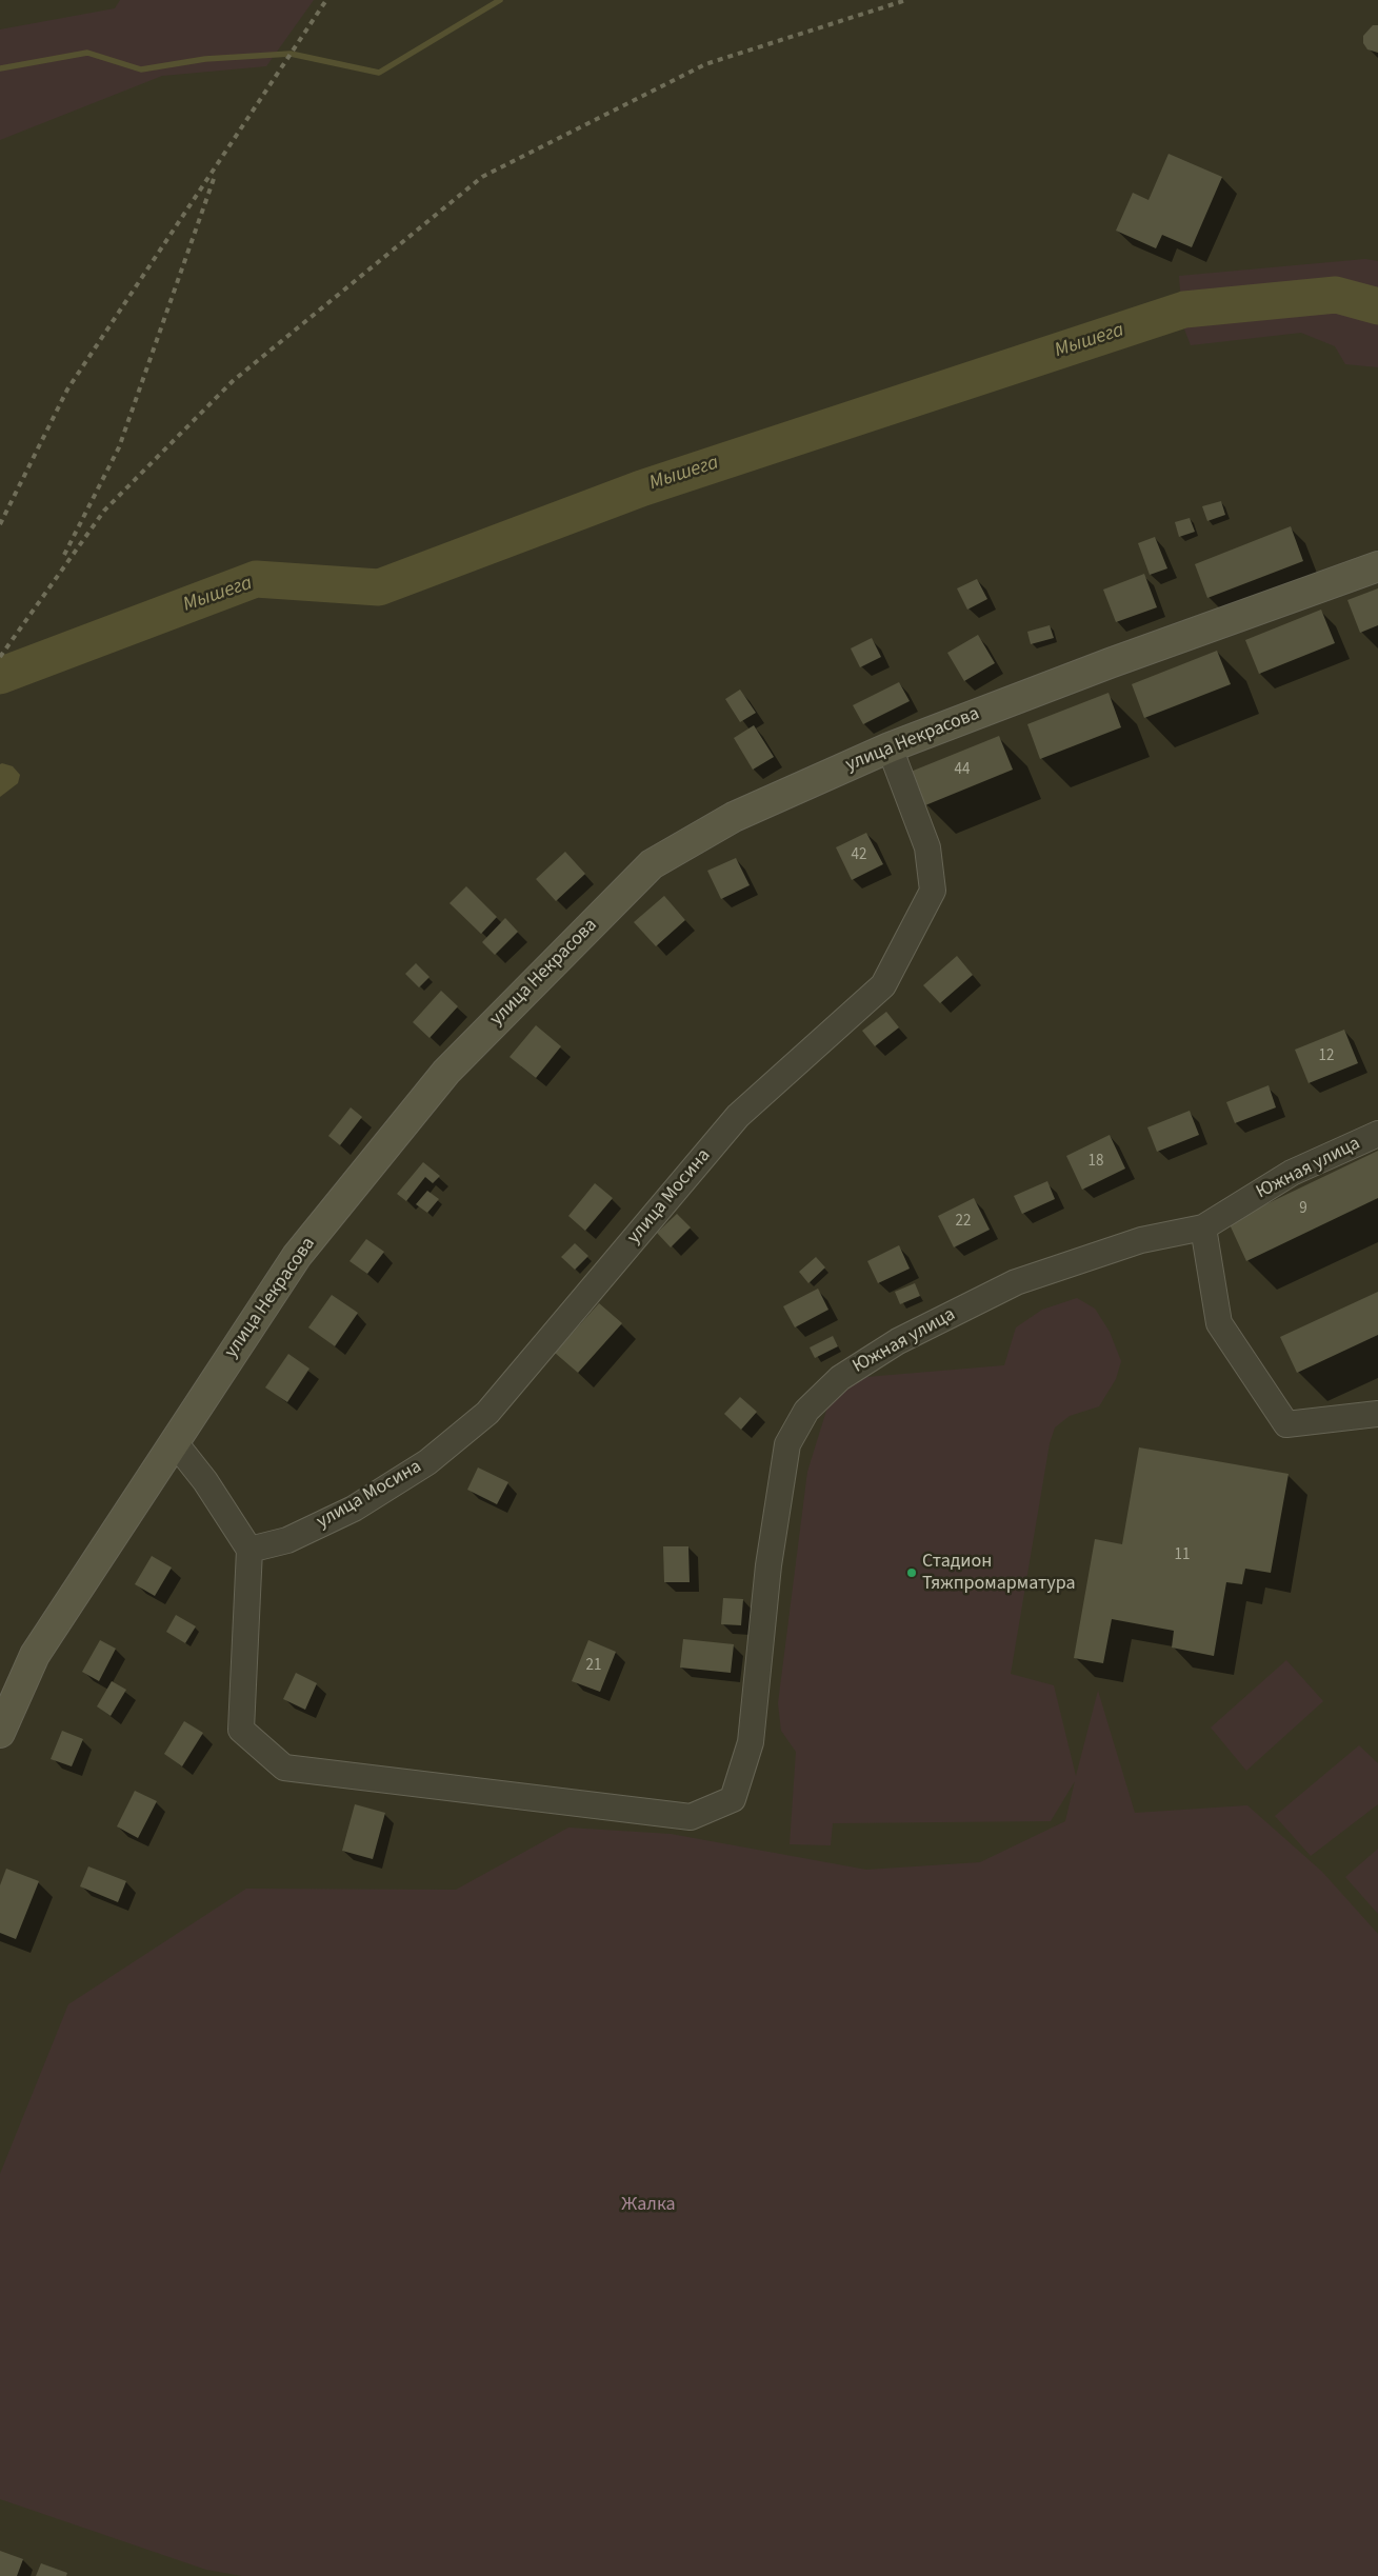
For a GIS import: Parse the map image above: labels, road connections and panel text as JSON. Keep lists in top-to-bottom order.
{
  "streets": {
    "main road": ["улица Некрасова"],
    "street": ["Южная улица", "улица Мосина"]
  },
  "crossings": [
    ["улица Некрасова", "улица Мосина"],
    ["Южная улица", "улица Мосина"]
  ],
  "water": ["Мышега"],
  "parks": ["Жалка"],
  "places": ["Стадион Тяжпромарматура"],
  "house_numbers": [
    "44",
    "42",
    "12",
    "18",
    "9",
    "22",
    "11",
    "21"
  ]
}
